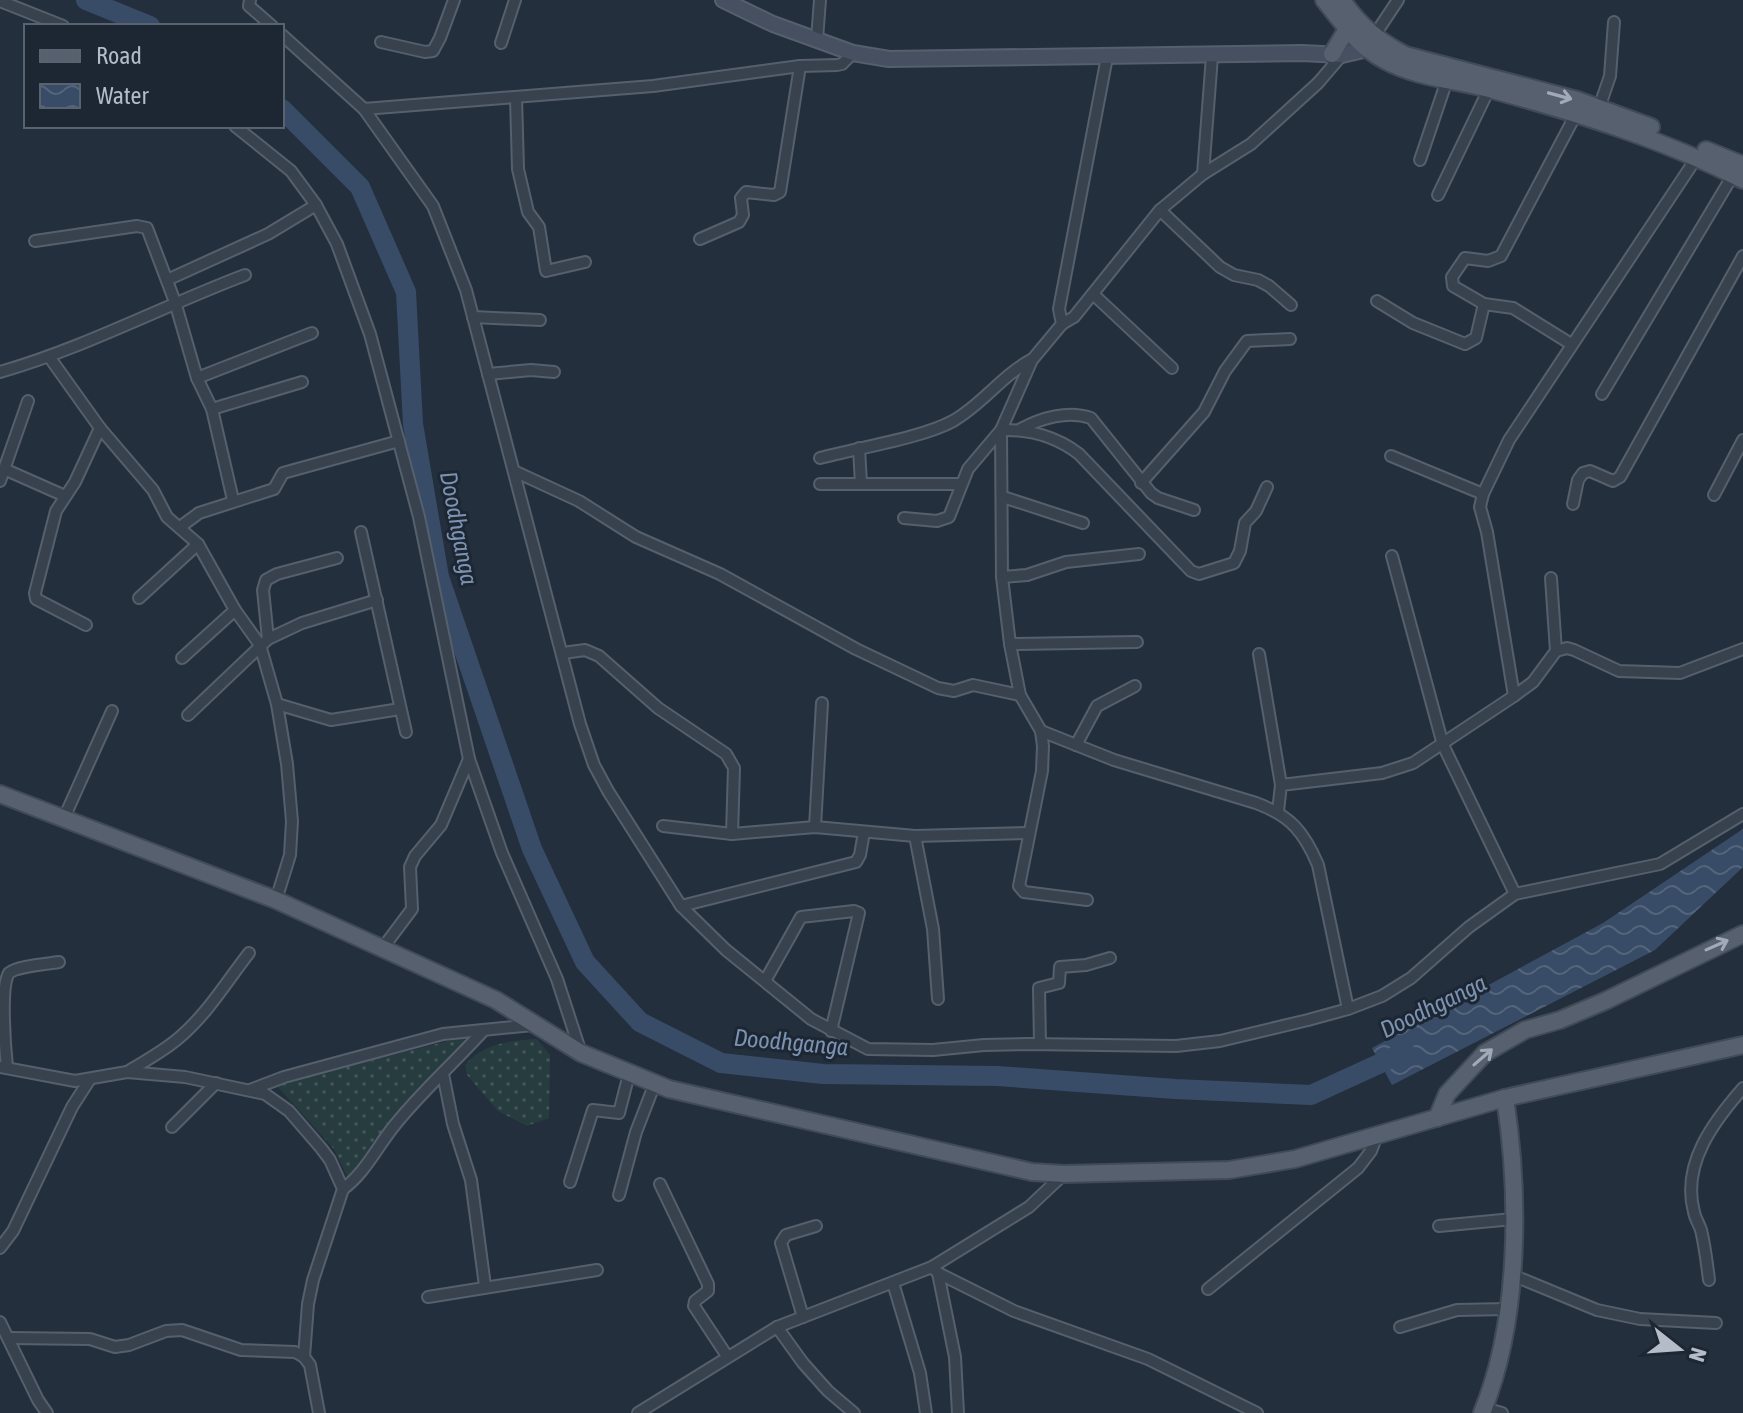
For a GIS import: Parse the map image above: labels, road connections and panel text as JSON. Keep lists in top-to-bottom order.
{
  "water": ["Doodhganga"],
  "legend": ["Road", "Water"],
  "north": "right"
}
